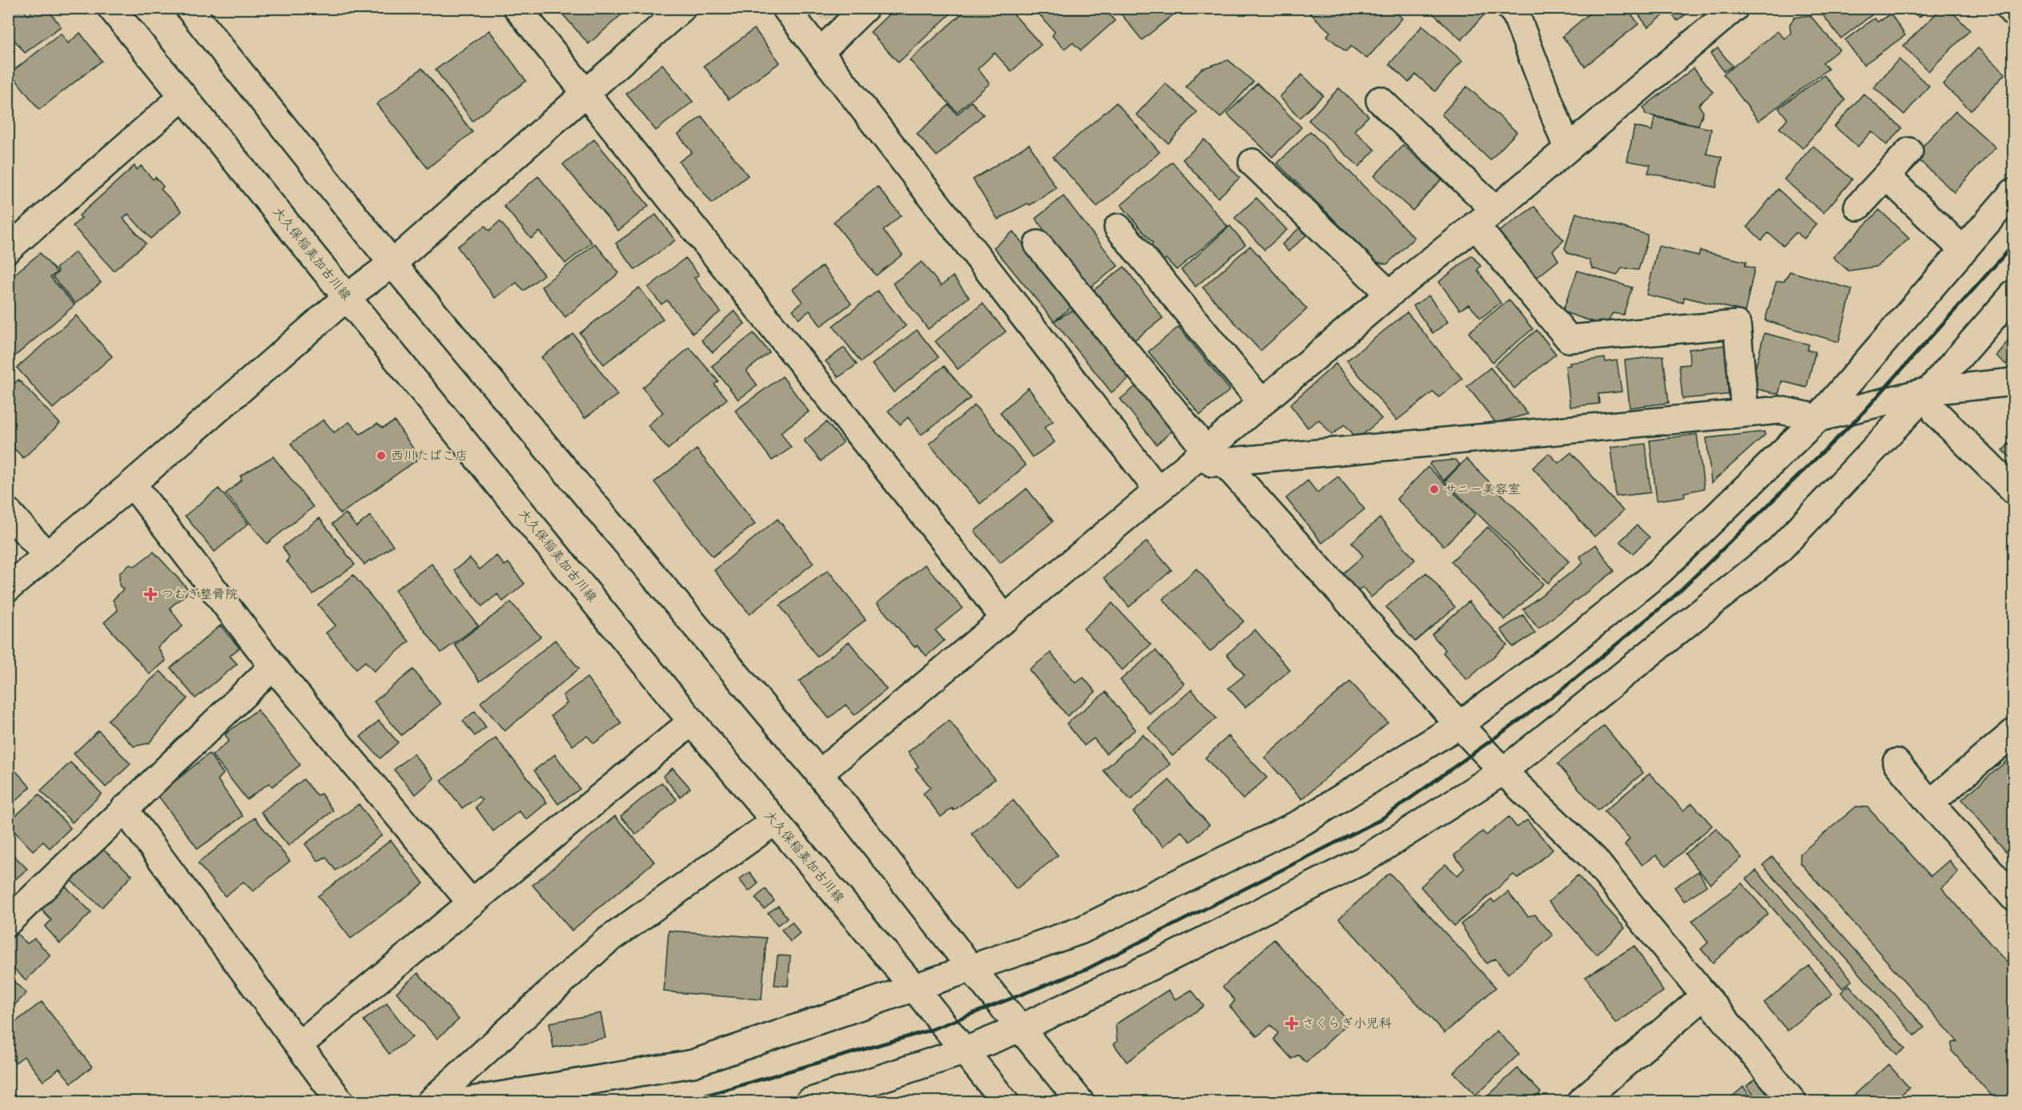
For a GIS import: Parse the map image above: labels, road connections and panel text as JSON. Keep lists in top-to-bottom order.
{
  "streets": {
    "street": ["大久保稲美加古川線"]
  },
  "places": {
    "other": ["西川たばこ店", "サニー美容室"],
    "health": ["つむぎ整骨院", "さくらぎ小児科"]
  }
}
